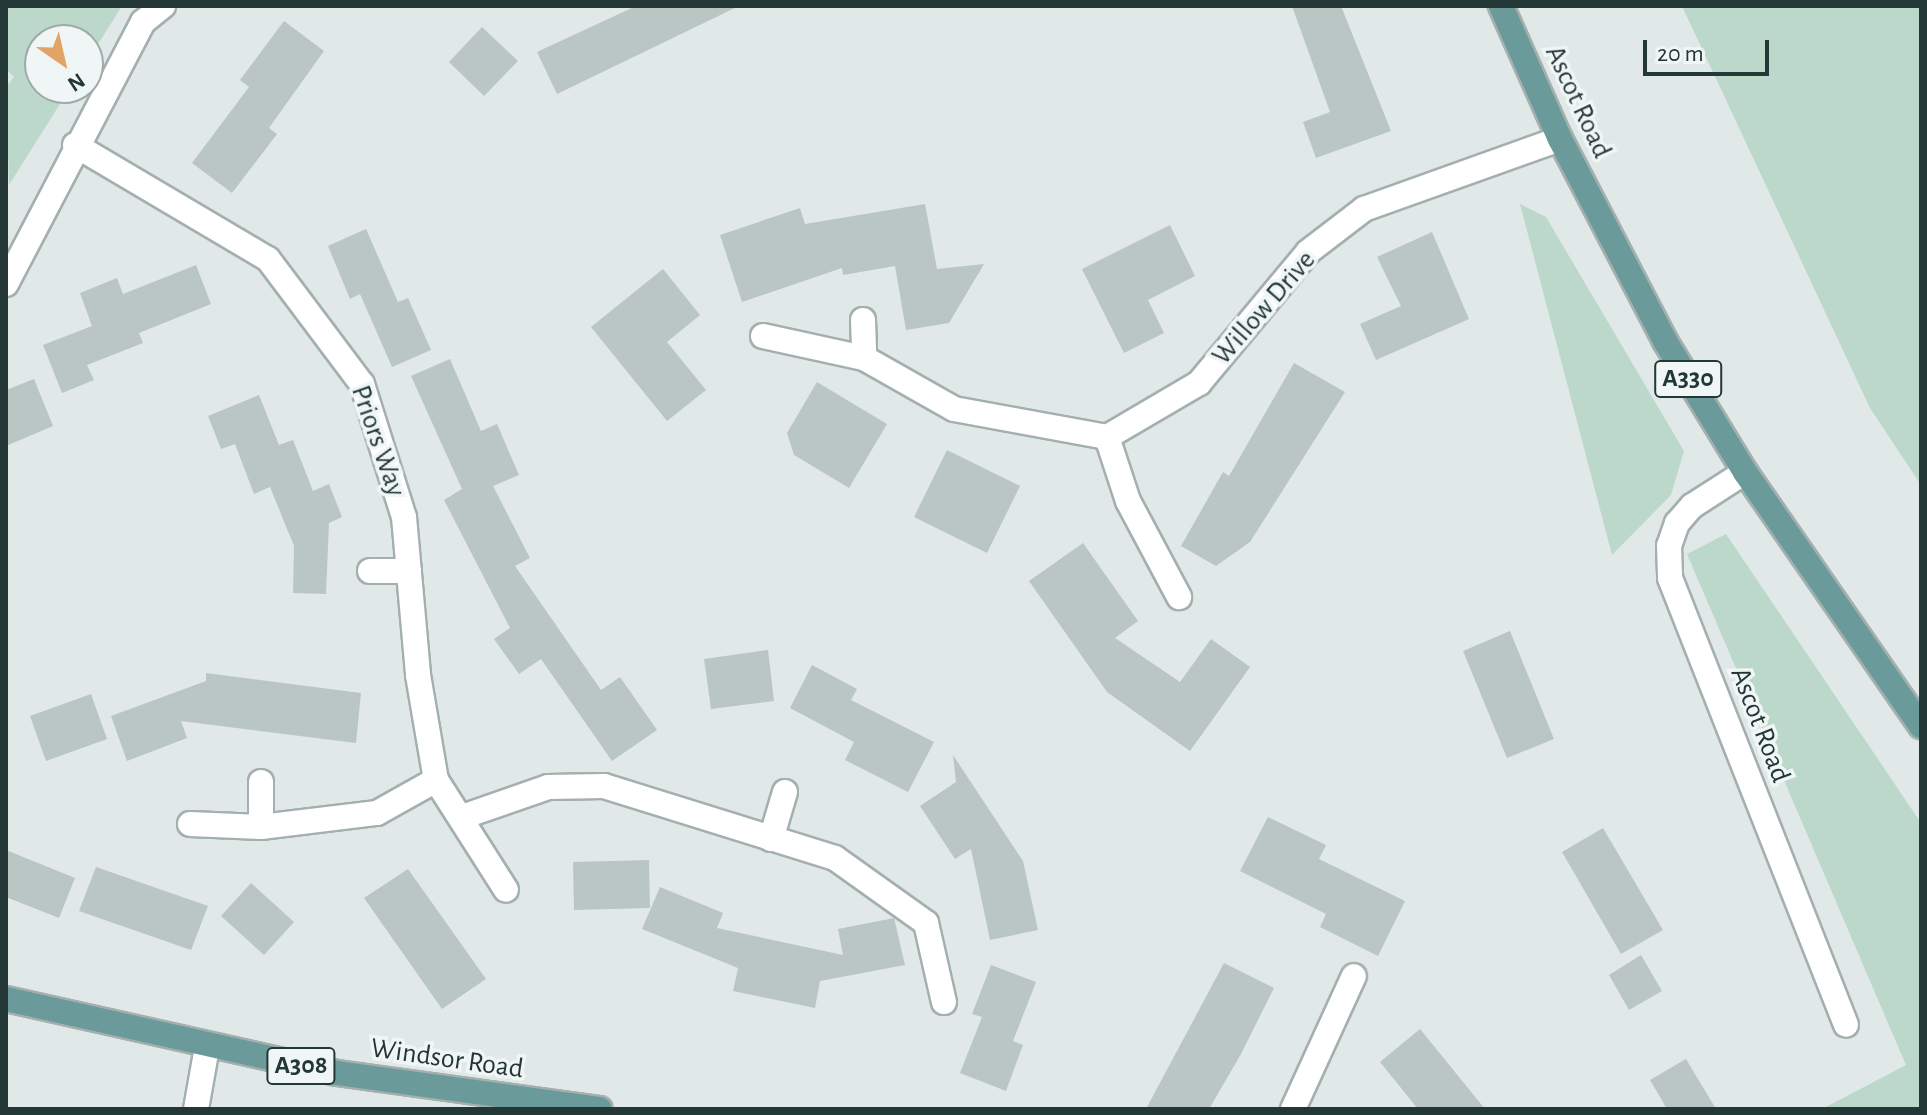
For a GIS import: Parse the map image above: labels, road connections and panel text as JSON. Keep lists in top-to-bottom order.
{
  "streets": {
    "main road": [
      "Ascot Road",
      "A330",
      "Windsor Road",
      "A308"
    ],
    "street": ["Willow Drive", "Priors Way"]
  },
  "crossings": [
    ["Ascot Road", "Willow Drive"]
  ],
  "scale_bar": "20 m",
  "north": "bottom right"
}
